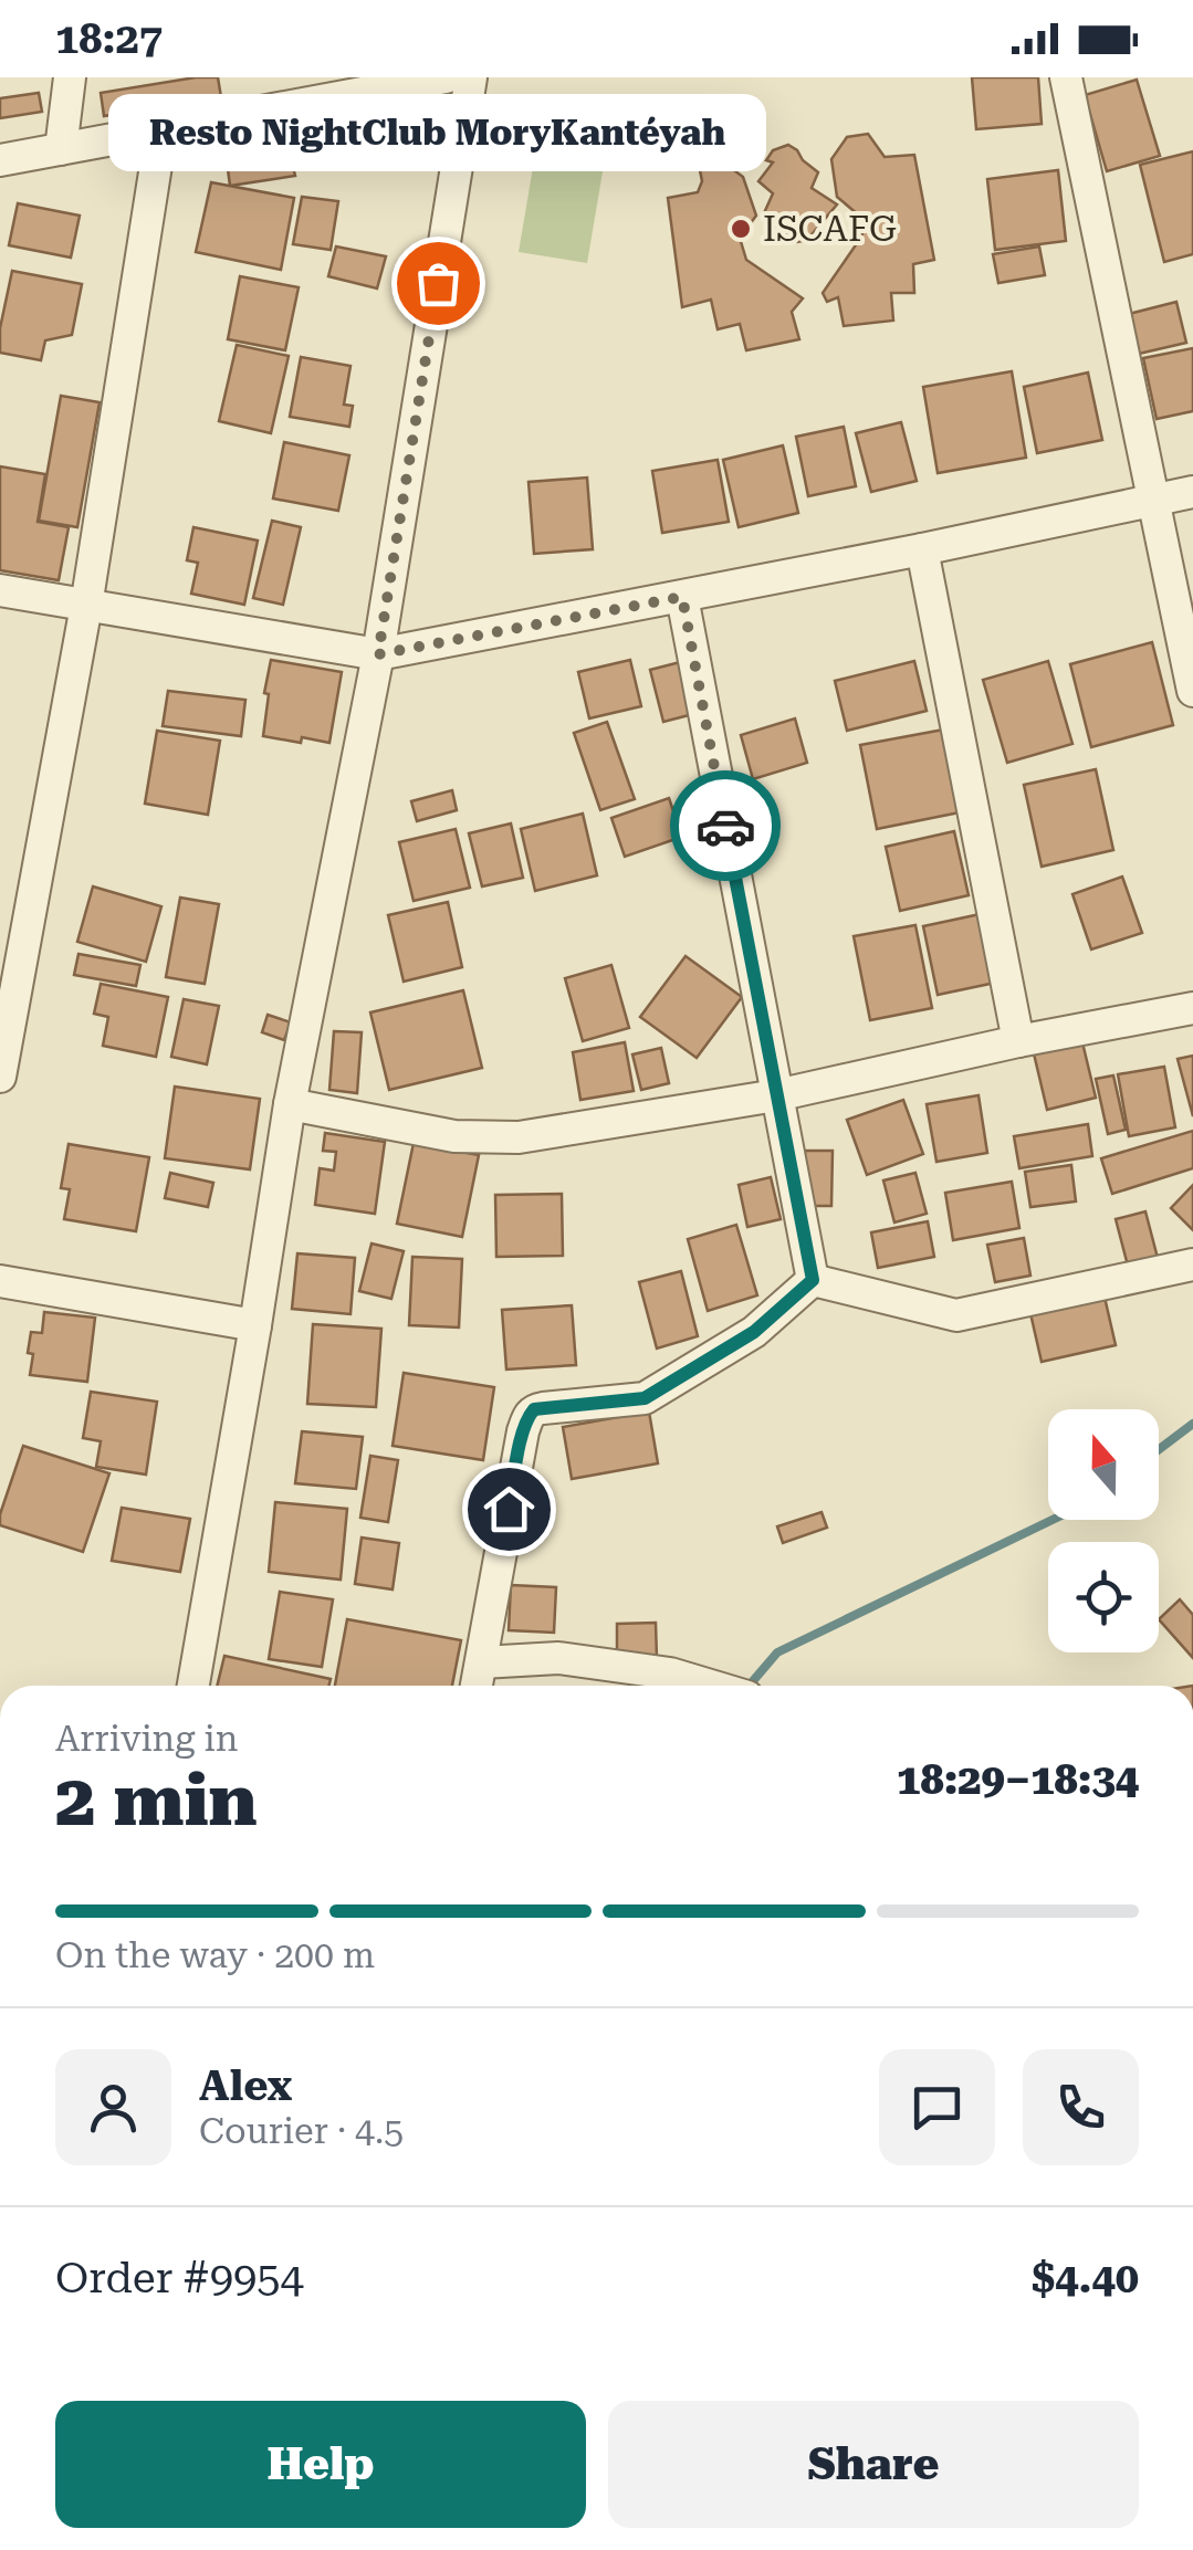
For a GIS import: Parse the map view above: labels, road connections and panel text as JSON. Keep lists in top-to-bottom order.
{
  "places": ["ISCAFG", "Resto NightClub MoryKantéyah"],
  "north": "top",
  "page": {
    "status": "18:27",
    "bubble": "Resto NightClub MoryKantéyah",
    "heading": ["2 min", "Arriving in", "18:29–18:34"],
    "panel": [
      "Alex",
      "Courier · 4.5",
      "Order #9954",
      "$4.40"
    ],
    "bar": "On the way · 200 m",
    "buttons": ["Help", "Share"]
  }
}
